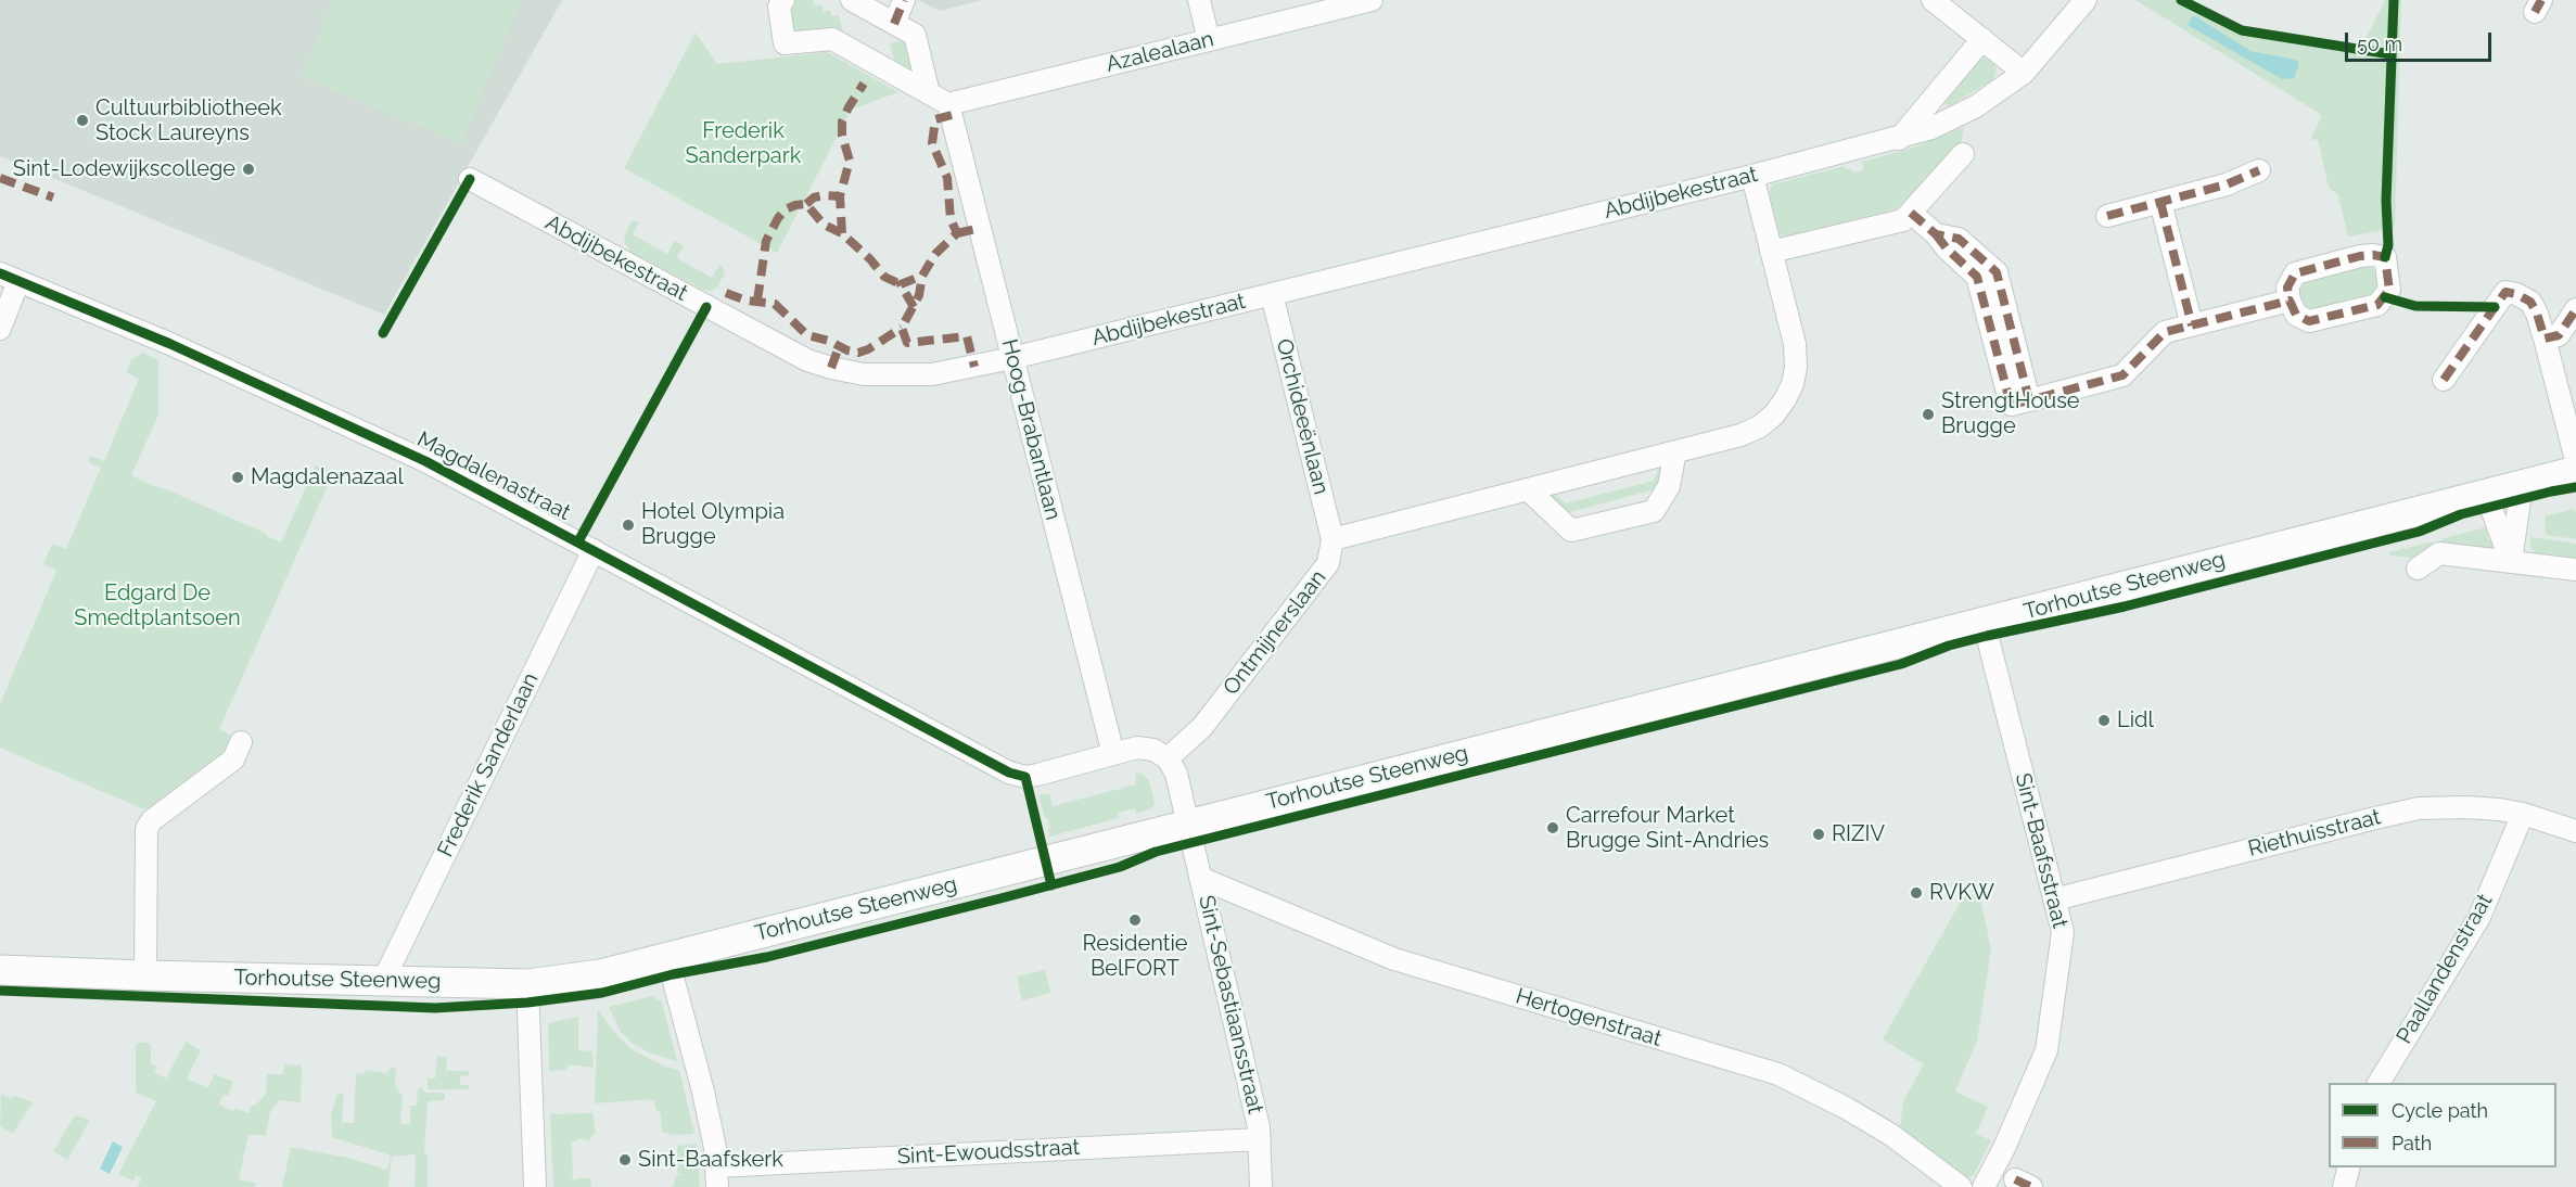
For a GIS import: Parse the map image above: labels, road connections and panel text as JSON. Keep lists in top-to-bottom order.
{
  "streets": {
    "main road": ["Torhoutse Steenweg"],
    "street": [
      "Azalealaan",
      "Abdijbekestraat",
      "Orchideeënlaan",
      "Hoog-Brabantlaan",
      "Magdalenastraat",
      "Ontmijnerslaan",
      "Frederik Sanderlaan",
      "Riethuisstraat",
      "Sint-Baafsstraat",
      "Paallandenstraat",
      "Sint-Sebastiaansstraat",
      "Hertogenstraat",
      "Sint-Ewoudsstraat"
    ]
  },
  "crossings": [
    ["Azalealaan", "Hoog-Brabantlaan"],
    ["Abdijbekestraat", "Orchideeënlaan"],
    ["Abdijbekestraat", "Hoog-Brabantlaan"],
    ["Orchideeënlaan", "Ontmijnerslaan"],
    ["Hoog-Brabantlaan", "Magdalenastraat"],
    ["Magdalenastraat", "Frederik Sanderlaan"],
    ["Torhoutse Steenweg", "Frederik Sanderlaan"],
    ["Torhoutse Steenweg", "Sint-Baafsstraat"],
    ["Torhoutse Steenweg", "Sint-Sebastiaansstraat"],
    ["Riethuisstraat", "Sint-Baafsstraat"],
    ["Riethuisstraat", "Paallandenstraat"],
    ["Sint-Sebastiaansstraat", "Hertogenstraat"],
    ["Sint-Sebastiaansstraat", "Sint-Ewoudsstraat"]
  ],
  "parks": ["Frederik Sanderpark", "Edgard De Smedtplantsoen"],
  "places": [
    "Cultuurbibliotheek Stock Laureyns",
    "Sint-Lodewijkscollege",
    "StrengtHouse Brugge",
    "Magdalenazaal",
    "Hotel Olympia Brugge",
    "Lidl",
    "Carrefour Market Brugge Sint-Andries",
    "RIZIV",
    "RVKW",
    "Residentie BelFORT",
    "Sint-Baafskerk"
  ],
  "legend": ["Cycle path", "Path"],
  "scale_bar": "50 m"
}
